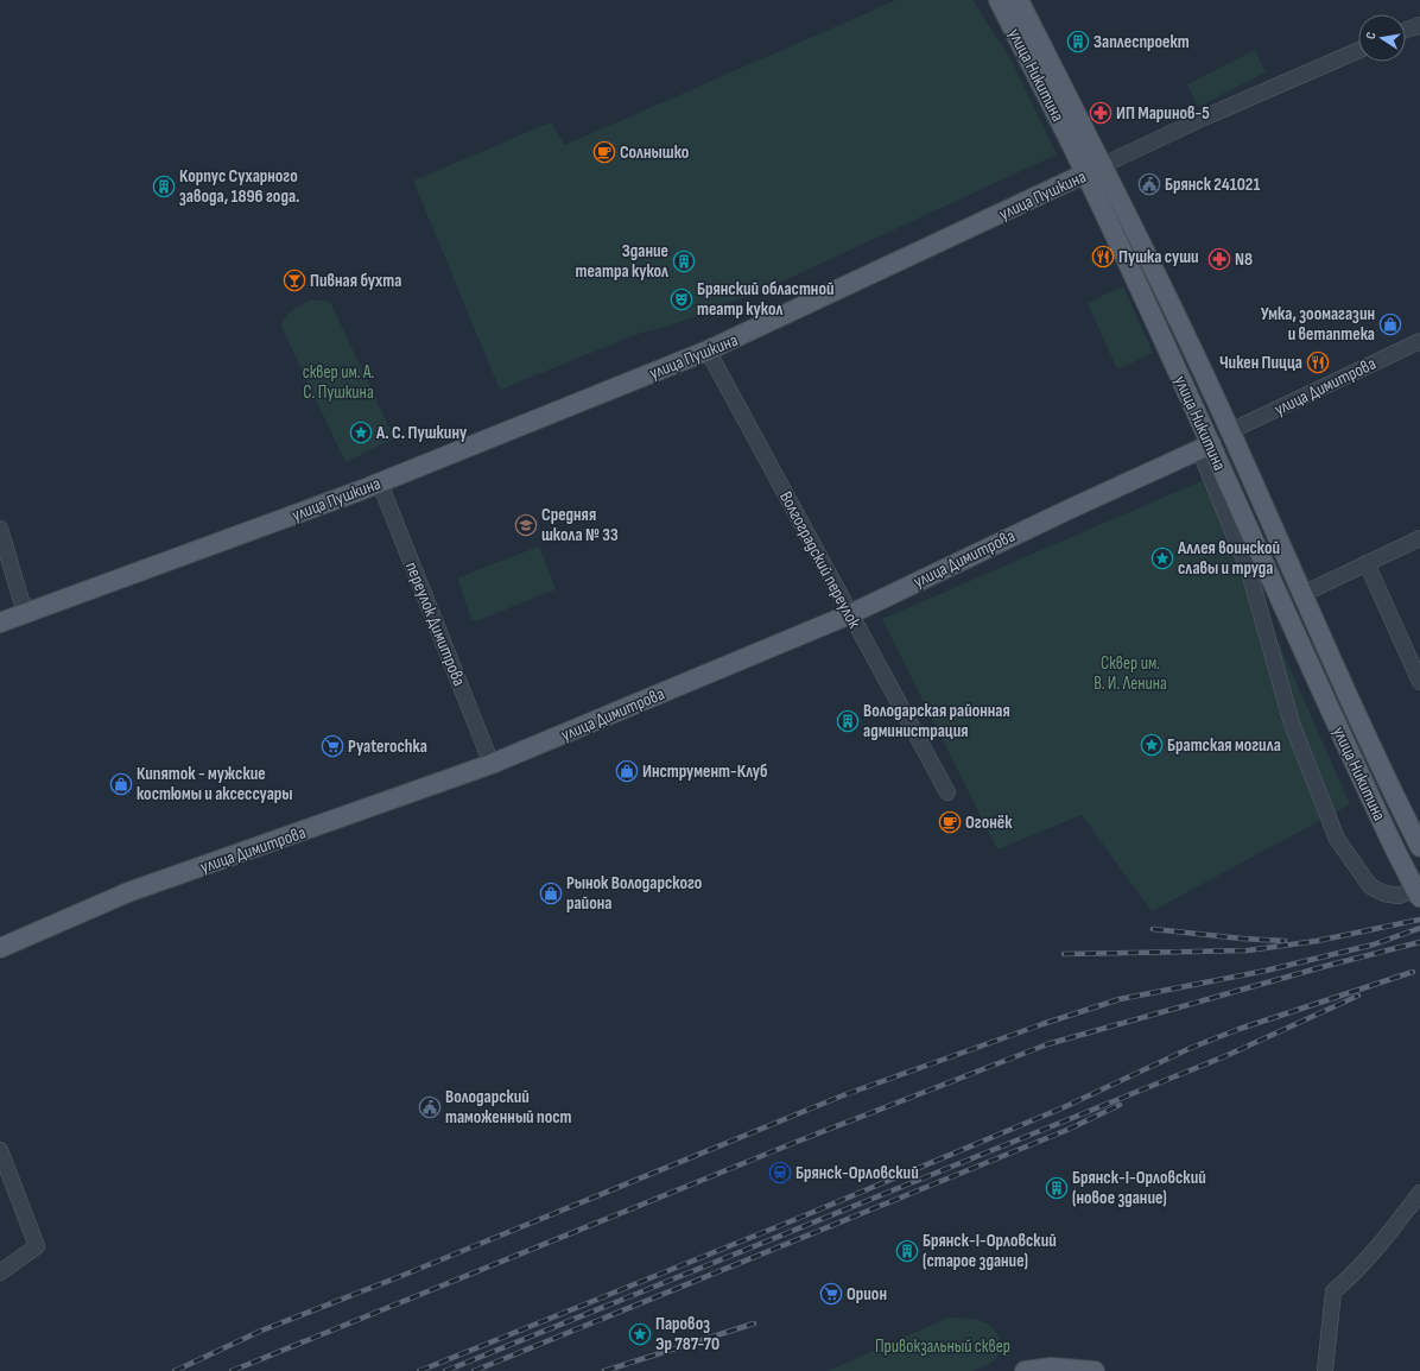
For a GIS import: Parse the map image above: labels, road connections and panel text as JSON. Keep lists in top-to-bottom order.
{
  "streets": {
    "main road": ["улица Никитина", "улица Пушкина", "улица Димитрова"],
    "street": ["Волгоградский переулок", "переулок Димитрова"]
  },
  "crossings": [
    ["улица Никитина", "улица Пушкина"],
    ["улица Никитина", "улица Димитрова"],
    ["улица Пушкина", "Волгоградский переулок"],
    ["улица Пушкина", "переулок Димитрова"],
    ["улица Димитрова", "Волгоградский переулок"],
    ["улица Димитрова", "переулок Димитрова"]
  ],
  "parks": ["сквер им. А. С. Пушкина", "Сквер им. В. И. Ленина", "Привокзальный сквер"],
  "places": {
    "building": [
      "Заплеспроект",
      "Корпус Сухарного завода, 1896 года.",
      "Здание театра кукол",
      "Володарская районная администрация",
      "Брянск-I-Орловский (новое здание)",
      "Брянск-I-Орловский (старое здание)"
    ],
    "pharmacy": ["ИП Маринов-5", "N8"],
    "cafe": ["Солнышко", "Огонёк"],
    "public building": ["Брянск 241021", "Володарский таможенный пост"],
    "restaurant": ["Пушка суши", "Чикен Пицца"],
    "bar": ["Пивная бухта"],
    "theatre": ["Брянский областной театр кукол"],
    "shop": [
      "Умка, зоомагазин и ветаптека",
      "Инструмент-Клуб",
      "Кипяток - мужские костюмы и аксессуары",
      "Рынок Володарского района"
    ],
    "place": [
      "А. С. Пушкину",
      "Аллея воинской славы и труда",
      "Братская могила",
      "Паровоз Эр 787-70"
    ],
    "school or university": ["Средняя школа № 33"],
    "supermarket": ["Pyaterochka", "Орион"],
    "station": ["Брянск-Орловский"]
  },
  "north": "left"
}
